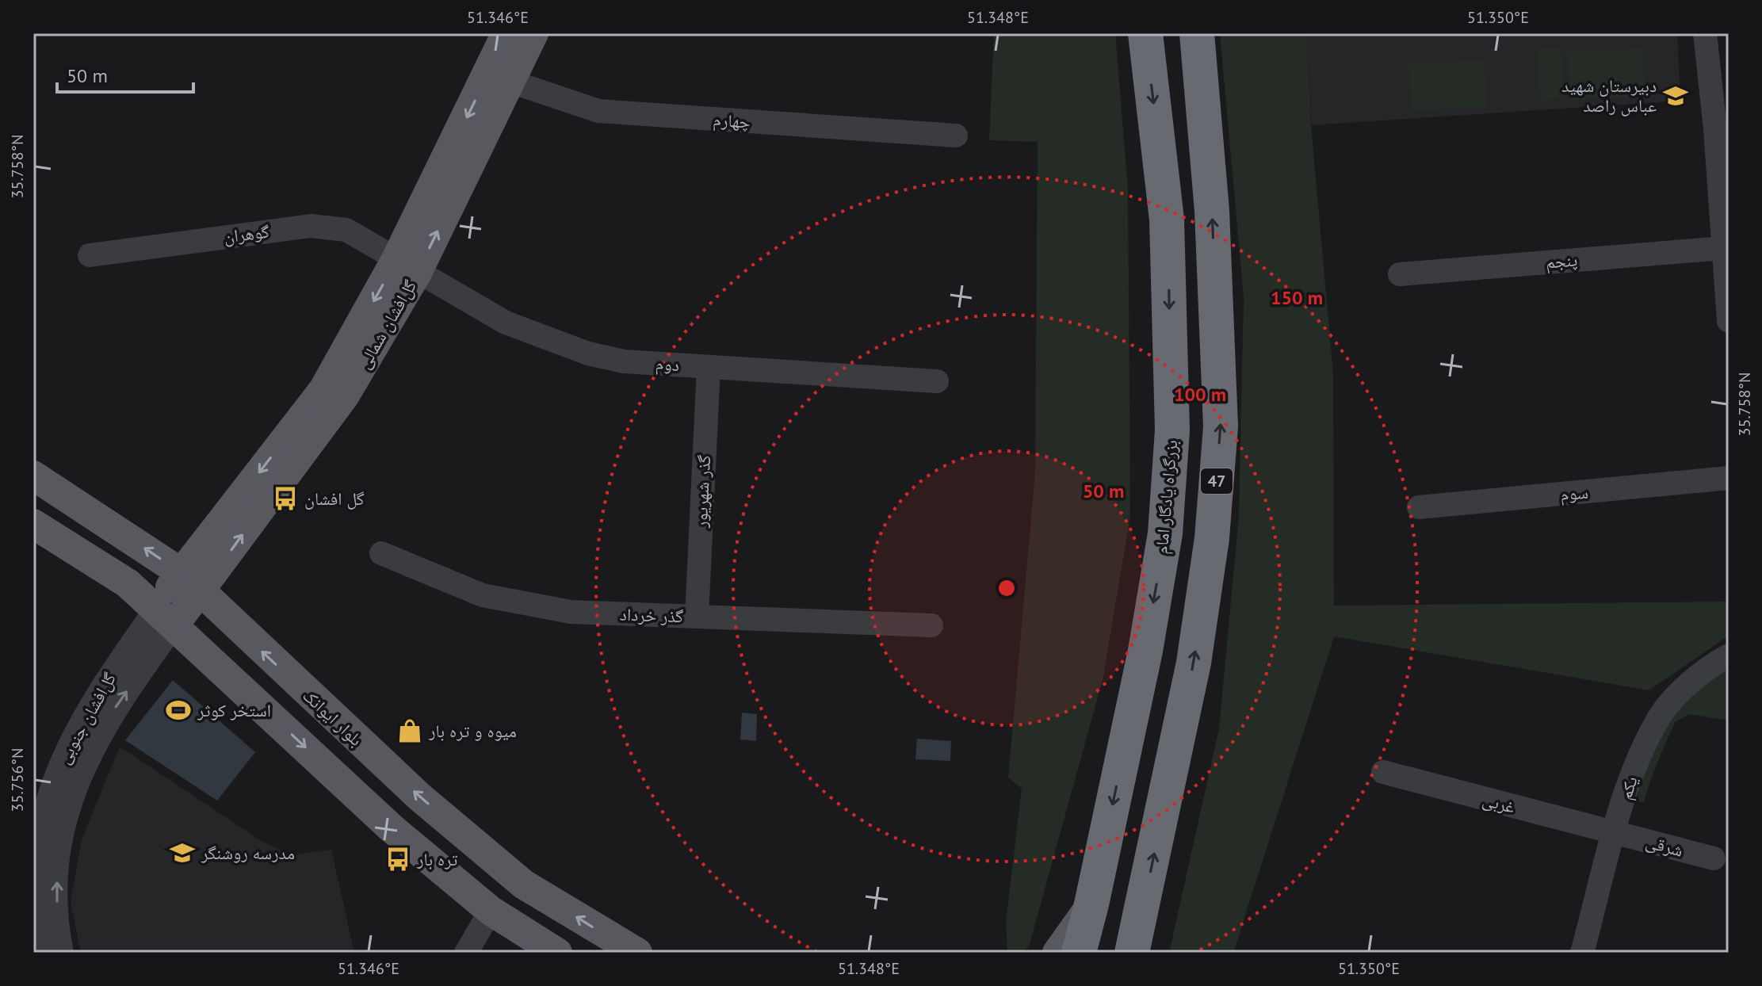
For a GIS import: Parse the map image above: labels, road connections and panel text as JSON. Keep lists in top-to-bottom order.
{
  "streets": {
    "highway": ["47", "بزرگراه یادگار امام"],
    "main road": ["گل‌افشان شمالی", "بلوار ایوانک"],
    "street": [
      "چهارم",
      "گوهران",
      "پنجم",
      "دوم",
      "گذر شهریور",
      "سوم",
      "گذر خرداد",
      "گل‌افشان جنوبی",
      "یکم",
      "غربی",
      "شرقی"
    ]
  },
  "crossings": [
    ["چهارم", "گل‌افشان شمالی"],
    ["گوهران", "گل‌افشان شمالی"],
    ["گوهران", "دوم"],
    ["گل‌افشان شمالی", "دوم"],
    ["گل‌افشان شمالی", "بلوار ایوانک"],
    ["گل‌افشان شمالی", "گل‌افشان جنوبی"],
    ["دوم", "گذر شهریور"],
    ["گذر شهریور", "گذر خرداد"],
    ["یکم", "غربی"],
    ["یکم", "شرقی"],
    ["غربی", "شرقی"]
  ],
  "places": {
    "school or university": ["دبیرستان شهید عباس راصد", "مدرسه روشنگر"],
    "bus stop": ["گل افشان", "تره بار"],
    "sports": ["استخر کوثر"],
    "shop": ["میوه و تره بار"]
  },
  "scale_bar": "50 m",
  "coordinates": [
    "51.346°E",
    "51.348°E",
    "51.350°E",
    "35.758°N",
    "35.756°N"
  ],
  "rings": ["150 m", "100 m", "50 m"]
}
